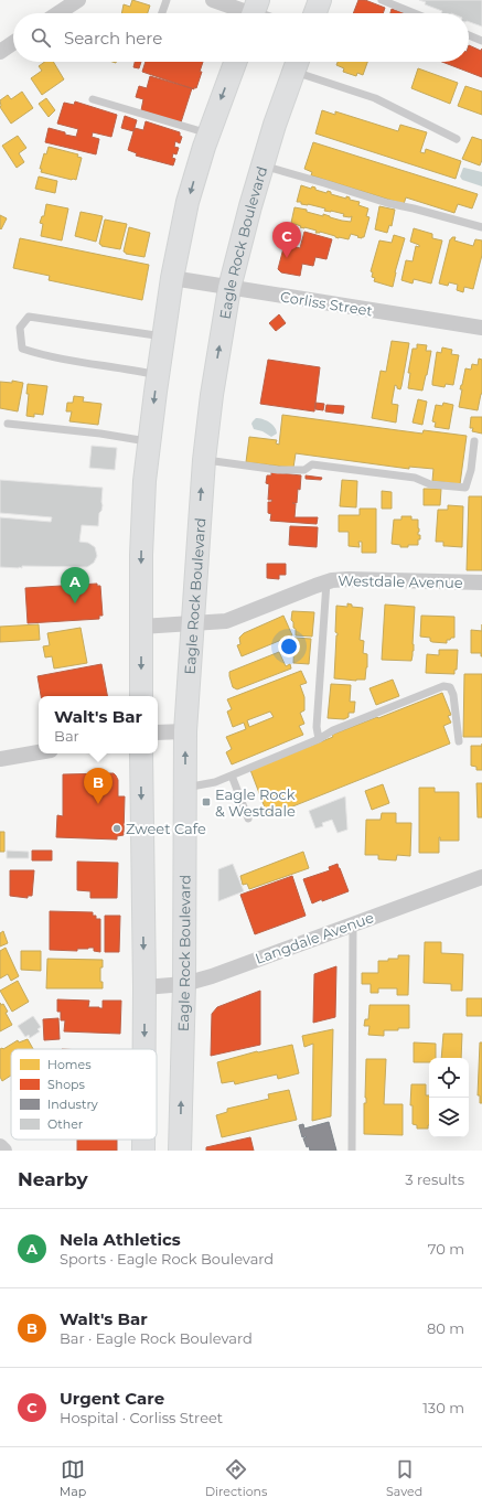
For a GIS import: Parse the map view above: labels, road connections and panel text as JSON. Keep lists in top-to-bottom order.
{
  "streets": {
    "main road": ["Eagle Rock Boulevard"],
    "street": ["Corliss Street", "Westdale Avenue", "Langdale Avenue"]
  },
  "crossings": [
    ["Eagle Rock Boulevard", "Corliss Street"],
    ["Eagle Rock Boulevard", "Westdale Avenue"],
    ["Eagle Rock Boulevard", "Langdale Avenue"]
  ],
  "places": {
    "transit": ["Eagle Rock & Westdale"],
    "other": ["Zweet Cafe"]
  },
  "legend": [
    "Homes",
    "Shops",
    "Industry",
    "Other"
  ],
  "page": {
    "search": "Search here",
    "pins": ["C", "A", "B"],
    "popup": ["Walt's Bar", "Bar"],
    "heading": ["Nearby", "3 results"],
    "list": [
      {
        "mark": "A",
        "name": "Nela Athletics",
        "note": "Sports · Eagle Rock Boulevard",
        "value": "70 m"
      },
      {
        "mark": "B",
        "name": "Walt's Bar",
        "note": "Bar · Eagle Rock Boulevard",
        "value": "80 m"
      },
      {
        "mark": "C",
        "name": "Urgent Care",
        "note": "Hospital · Corliss Street",
        "value": "130 m"
      }
    ],
    "nav": ["Map", "Directions", "Saved"]
  }
}
